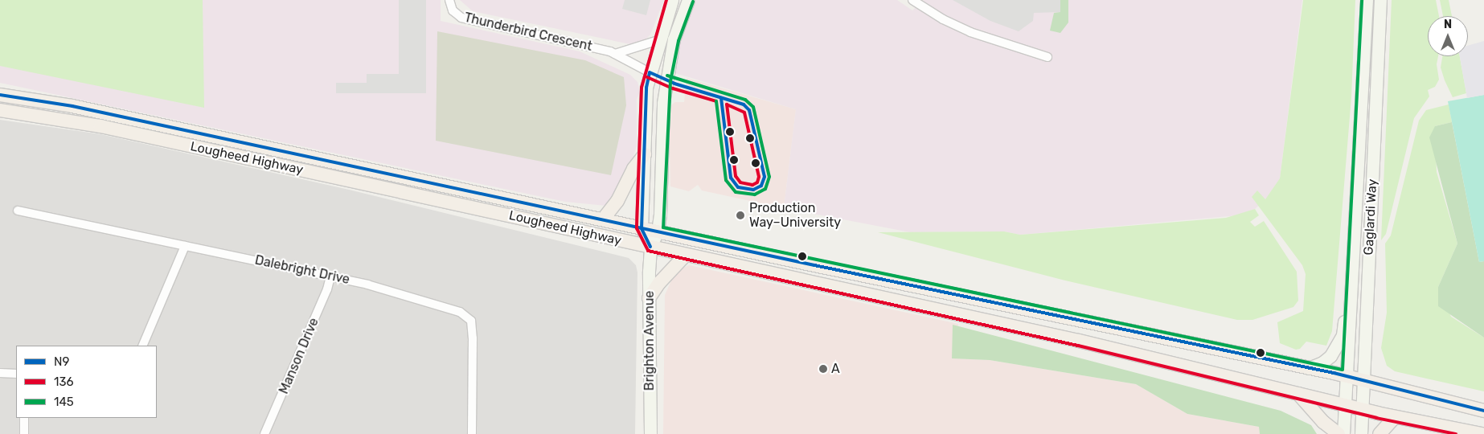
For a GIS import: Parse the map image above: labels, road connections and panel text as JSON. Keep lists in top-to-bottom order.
{
  "streets": {
    "main road": ["Lougheed Highway", "Gaglardi Way", "Brighton Avenue"],
    "street": ["Thunderbird Crescent", "Dalebright Drive", "Manson Drive"]
  },
  "crossings": [
    ["Lougheed Highway", "Gaglardi Way"],
    ["Lougheed Highway", "Brighton Avenue"],
    ["Dalebright Drive", "Manson Drive"]
  ],
  "places": ["Production Way–University", "A"],
  "lines": ["transit line 136", "transit line 145", "transit line N9"],
  "legend": ["N9", "136", "145"],
  "north": "top"
}
